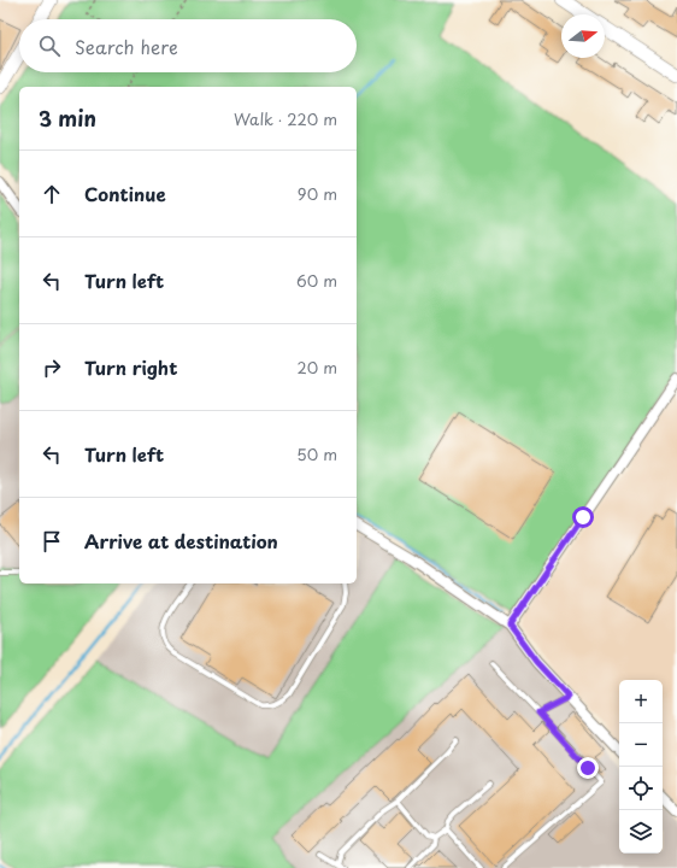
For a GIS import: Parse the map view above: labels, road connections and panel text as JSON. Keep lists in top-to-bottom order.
{
  "north": "right",
  "page": {
    "search": "Search here",
    "heading": ["3 min", "Walk · 220 m"],
    "list": [
      ["Continue", "90 m"],
      ["Turn left", "60 m"],
      ["Turn right", "20 m"],
      ["Turn left", "50 m"],
      "Arrive at destination"
    ],
    "map_buttons": ["+", "−"]
  }
}
